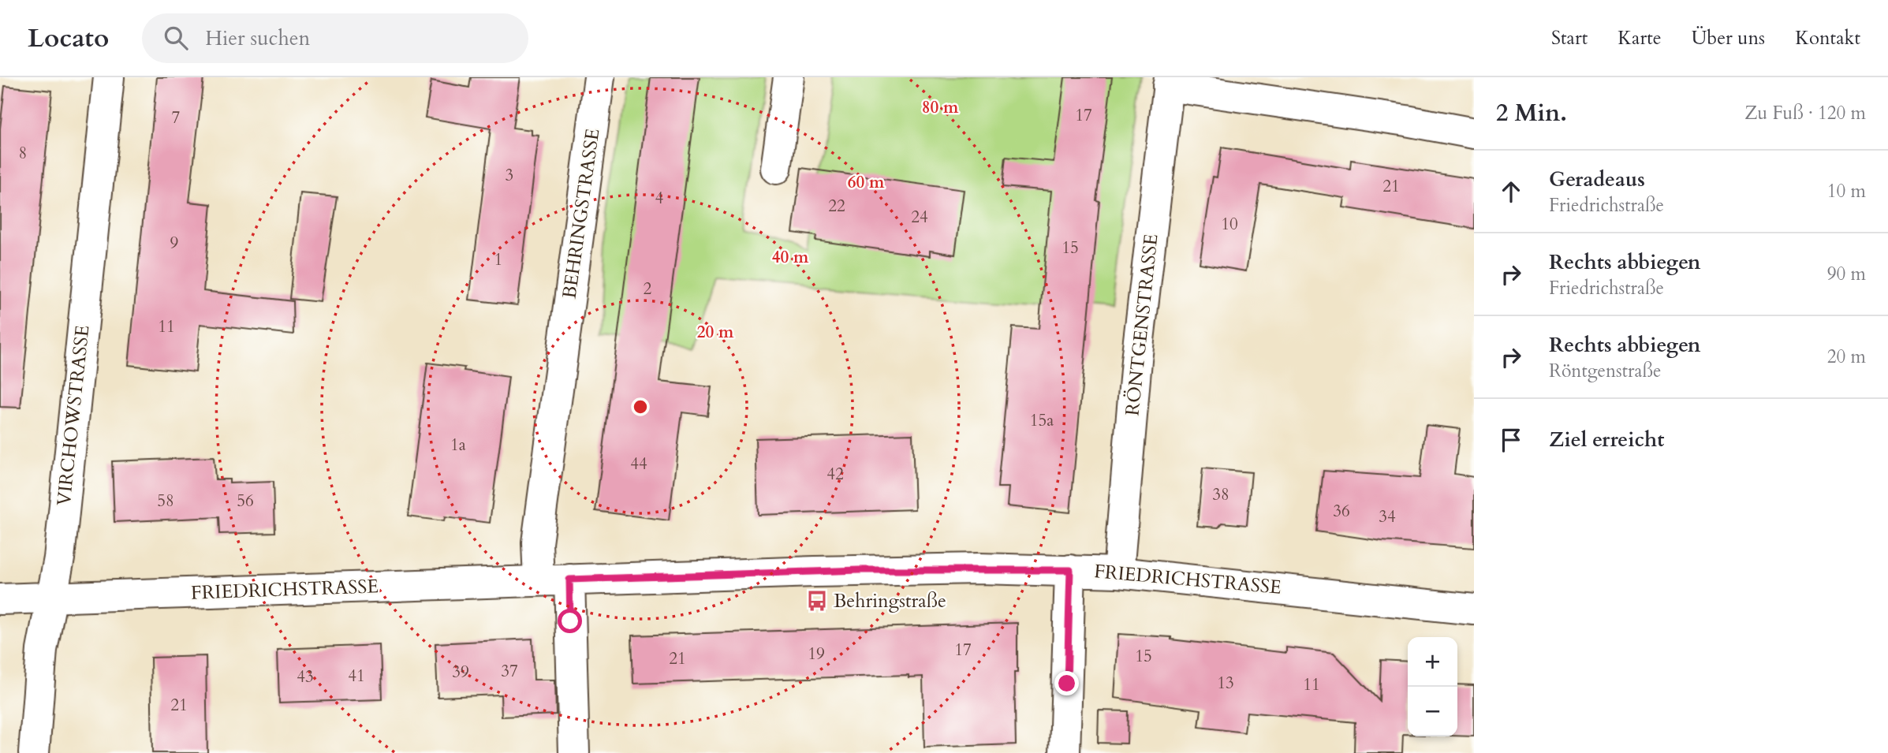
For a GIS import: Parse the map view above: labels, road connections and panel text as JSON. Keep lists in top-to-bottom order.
{
  "streets": {
    "street": [
      "BEHRINGSTRASSE",
      "RÖNTGENSTRASSE",
      "VIRCHOWSTRASSE",
      "FRIEDRICHSTRASSE"
    ]
  },
  "crossings": [
    ["BEHRINGSTRASSE", "FRIEDRICHSTRASSE"],
    ["RÖNTGENSTRASSE", "FRIEDRICHSTRASSE"],
    ["VIRCHOWSTRASSE", "FRIEDRICHSTRASSE"]
  ],
  "places": {
    "bus stop": ["Behringstraße"]
  },
  "house_numbers": [
    "17",
    "7",
    "8",
    "3",
    "21",
    "4",
    "22",
    "24",
    "10",
    "9",
    "15",
    "1",
    "2",
    "11",
    "15a",
    "1a",
    "44",
    "42",
    "38",
    "58",
    "56",
    "36",
    "34",
    "17",
    "19",
    "15",
    "21",
    "37",
    "39",
    "41",
    "43",
    "13",
    "11",
    "21"
  ],
  "page": {
    "header": "Locato",
    "search": "Hier suchen",
    "nav": [
      "Start",
      "Karte",
      "Über uns",
      "Kontakt"
    ],
    "heading": ["2 Min.", "Zu Fuß · 120 m"],
    "list": [
      ["Geradeaus", "Friedrichstraße", "10 m"],
      ["Rechts abbiegen", "Friedrichstraße", "90 m"],
      ["Rechts abbiegen", "Röntgenstraße", "20 m"],
      "Ziel erreicht"
    ],
    "map_buttons": ["+", "−"]
  },
  "rings": [
    "80 m",
    "60 m",
    "40 m",
    "20 m"
  ]
}
